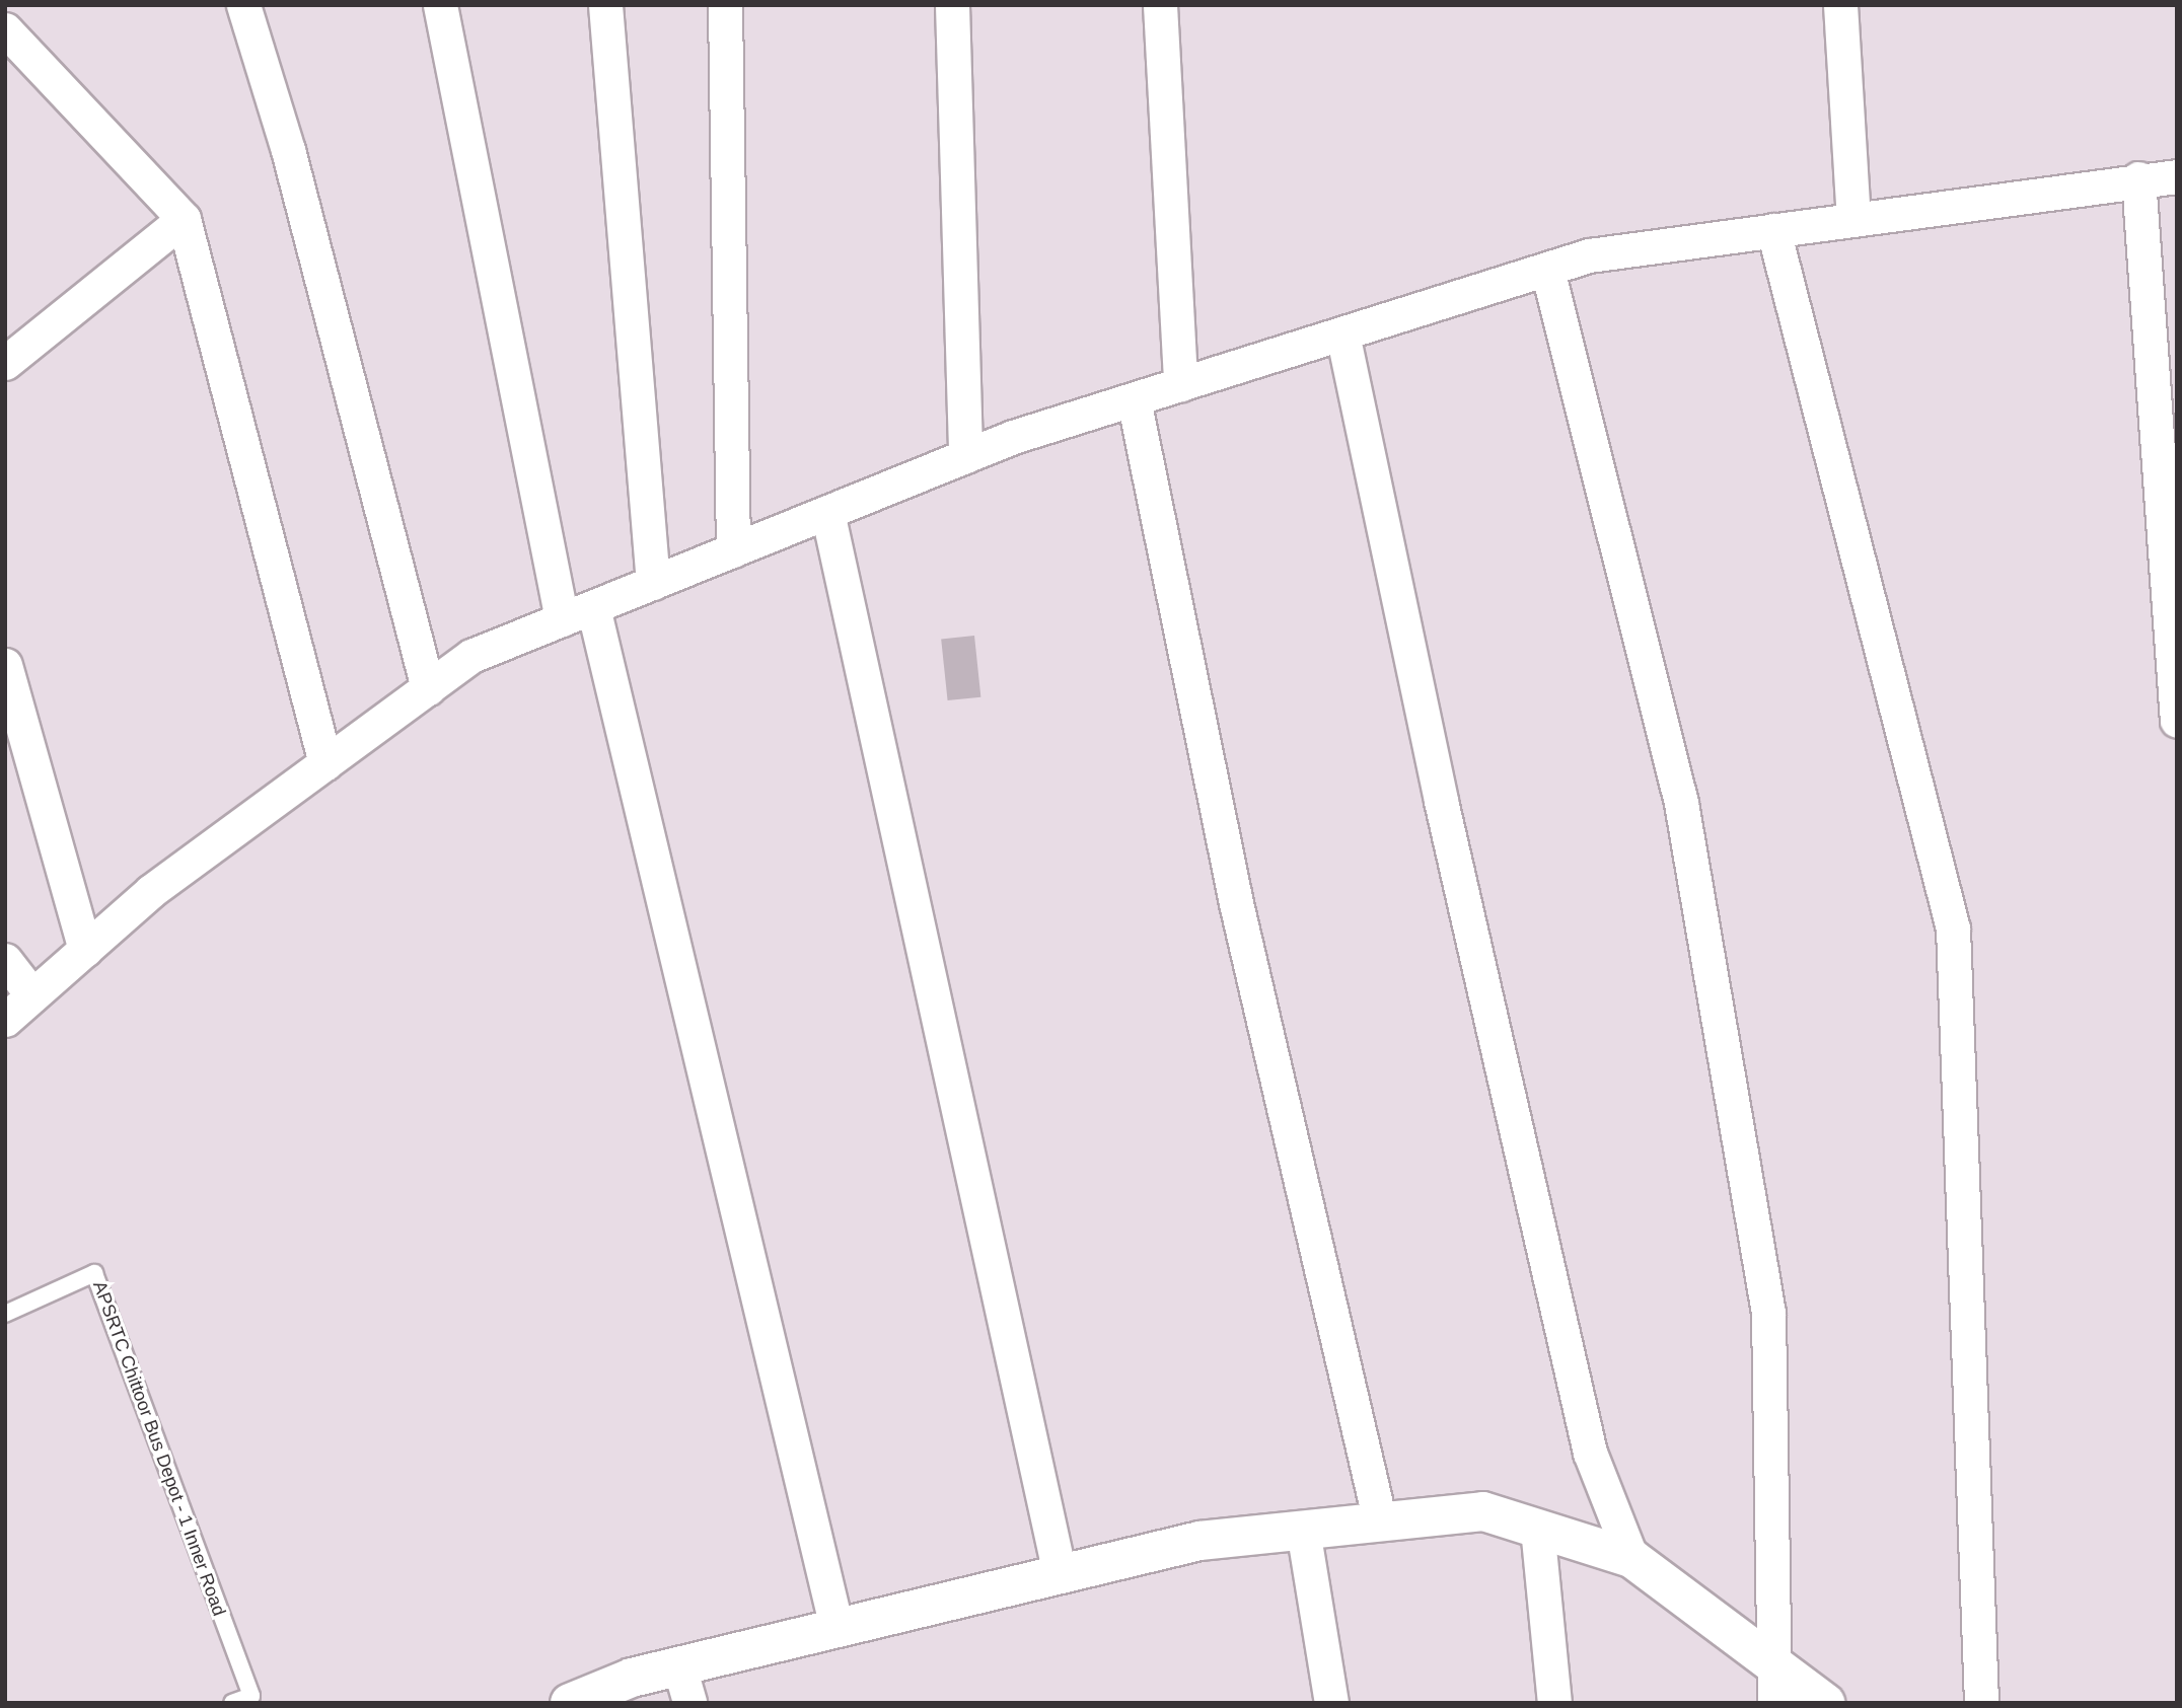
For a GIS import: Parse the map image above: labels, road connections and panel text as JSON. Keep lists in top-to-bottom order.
{
  "streets": {
    "lane": ["APSRTC Chittoor Bus Depot - 1 Inner Road"]
  }
}
